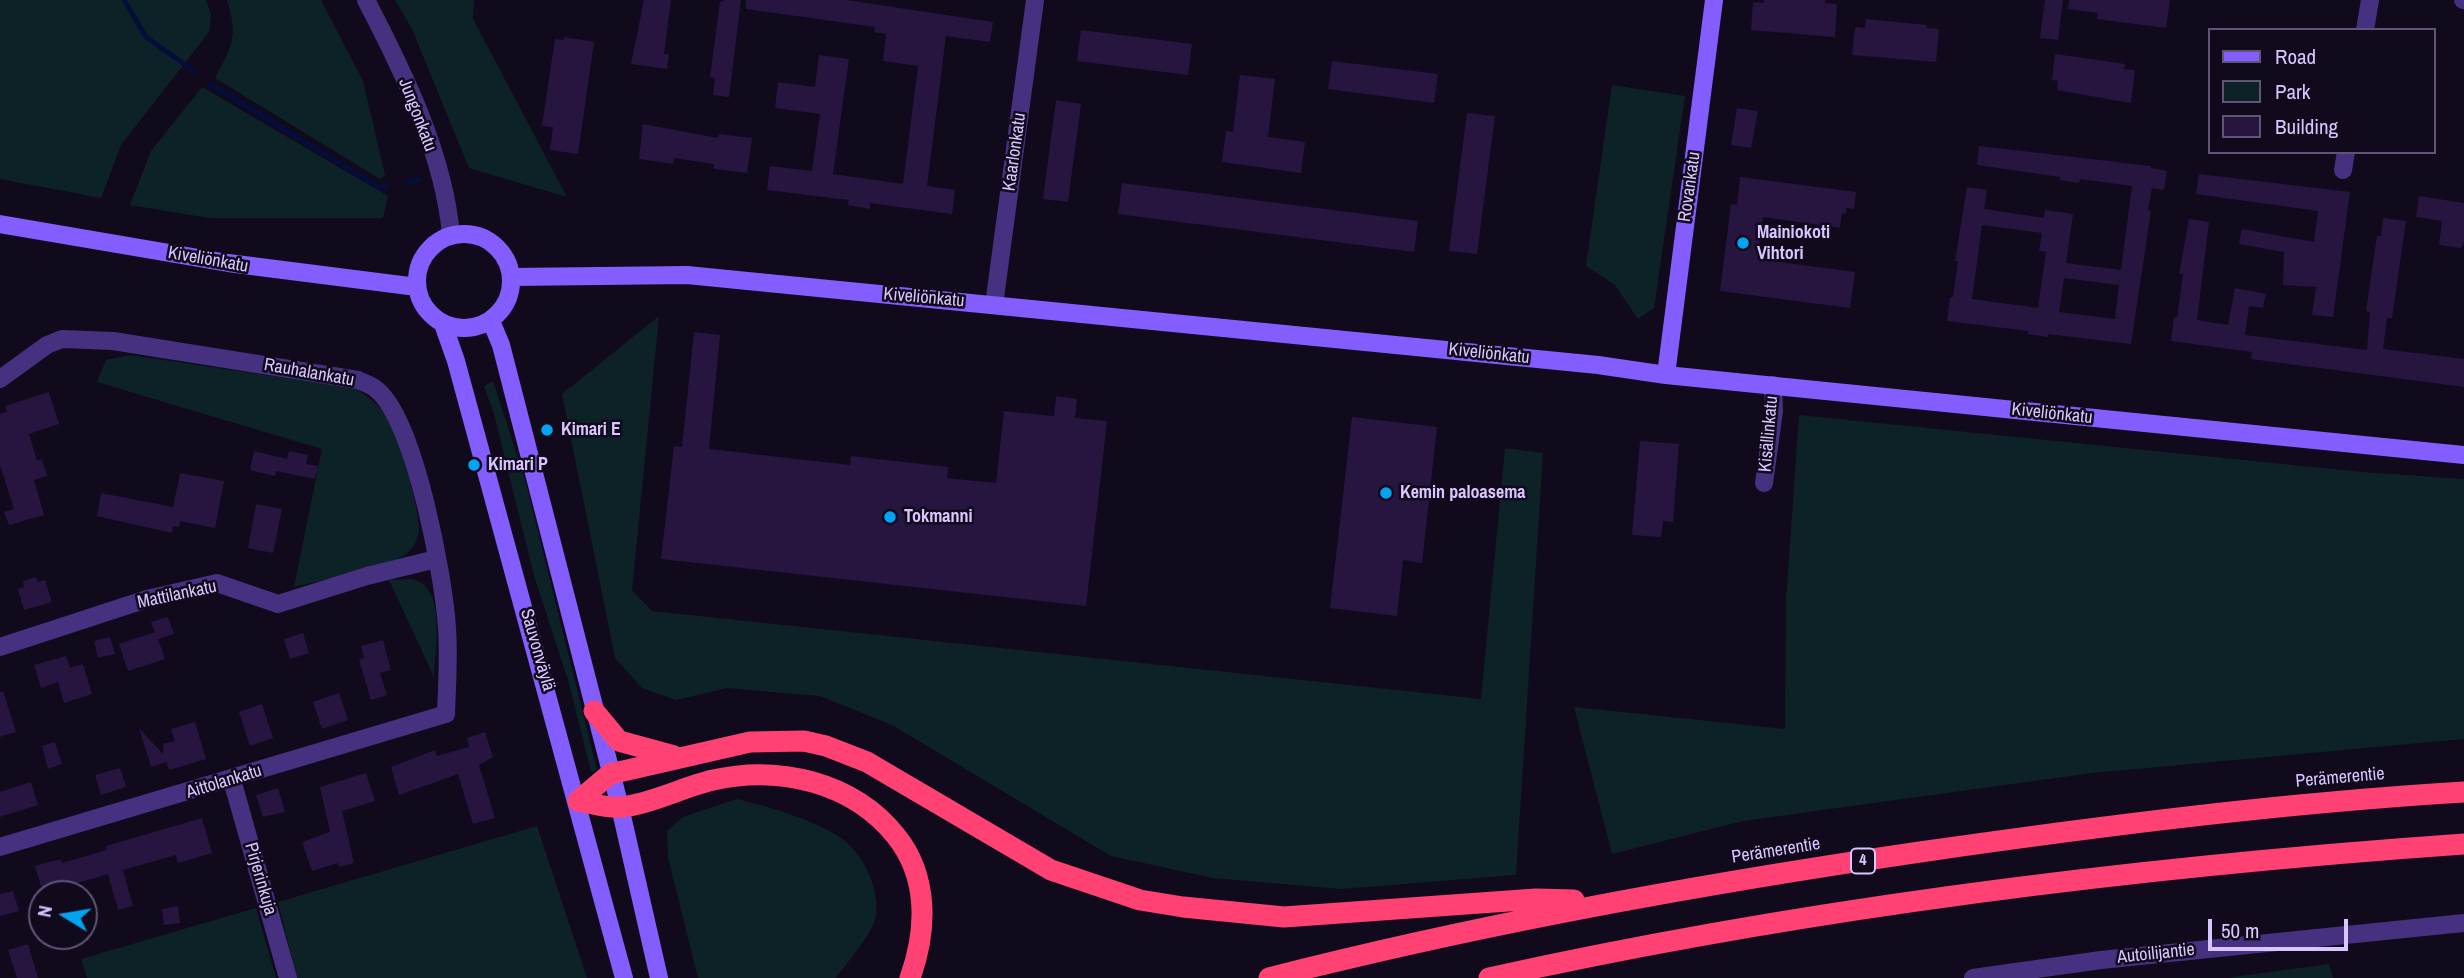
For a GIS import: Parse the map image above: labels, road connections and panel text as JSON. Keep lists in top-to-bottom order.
{
  "streets": {
    "highway": ["Perämerentie", "4"],
    "main road": ["Rovankatu", "Kiveliönkatu", "Sauvonväylä"],
    "street": [
      "Jungonkatu",
      "Kaarlonkatu",
      "Rauhalankatu",
      "Kisällinkatu",
      "Mattilankatu",
      "Aittolankatu",
      "Pirjerinkuja",
      "Autoilijantie"
    ]
  },
  "crossings": [
    ["Jungonkatu", "Kiveliönkatu"],
    ["Jungonkatu", "Sauvonväylä"],
    ["Kaarlonkatu", "Kiveliönkatu"],
    ["Rovankatu", "Kiveliönkatu"],
    ["Kiveliönkatu", "Kisällinkatu"],
    ["Kiveliönkatu", "Sauvonväylä"],
    ["Rauhalankatu", "Mattilankatu"],
    ["Rauhalankatu", "Aittolankatu"],
    ["Aittolankatu", "Pirjerinkuja"]
  ],
  "places": [
    "Mainiokoti Vihtori",
    "Kimari E",
    "Kimari P",
    "Kemin paloasema",
    "Tokmanni"
  ],
  "legend": ["Road", "Park", "Building"],
  "scale_bar": "50 m",
  "north": "left"
}
